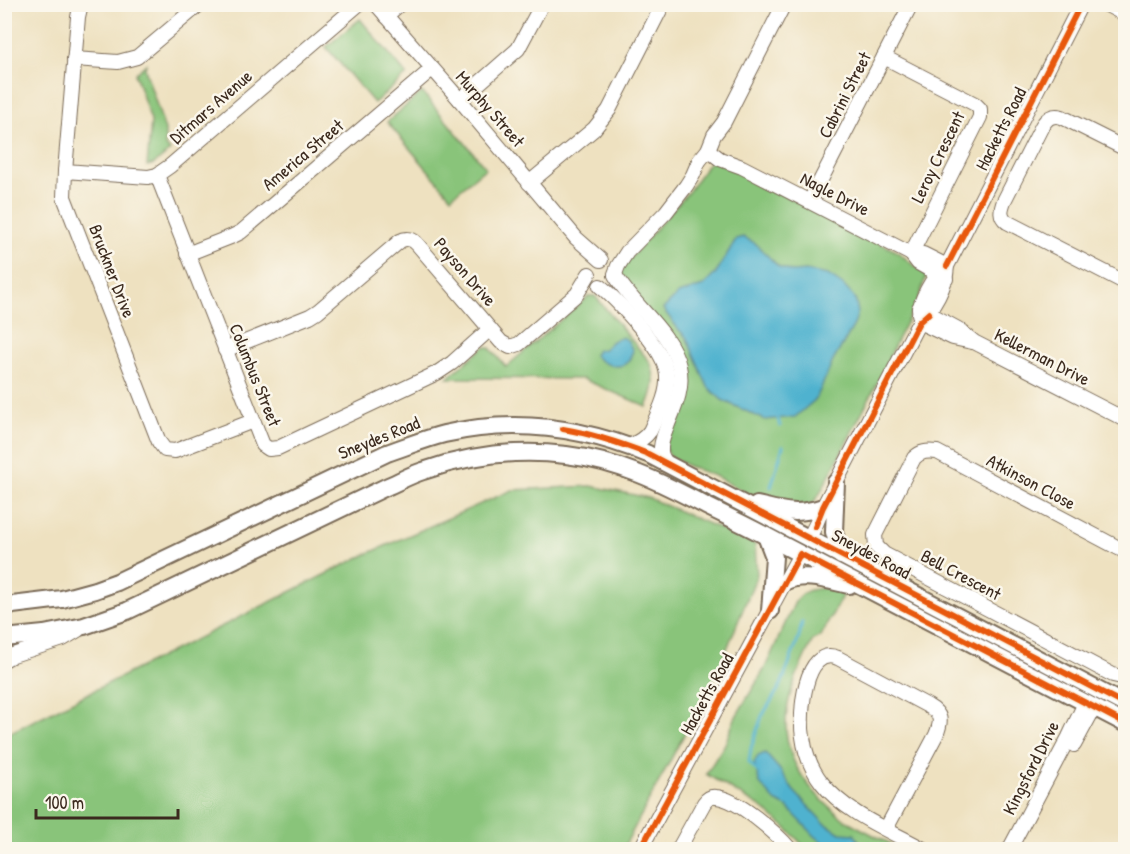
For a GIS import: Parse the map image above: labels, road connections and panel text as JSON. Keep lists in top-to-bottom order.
{
  "streets": {
    "main road": ["Sneydes Road"],
    "street": [
      "Cabrini Street",
      "Ditmars Avenue",
      "Murphy Street",
      "Hacketts Road",
      "America Street",
      "Leroy Crescent",
      "Nagle Drive",
      "Bruckner Drive",
      "Payson Drive",
      "Kellerman Drive",
      "Columbus Street",
      "Atkinson Close",
      "Bell Crescent",
      "Kingsford Drive"
    ]
  },
  "crossings": [
    ["Cabrini Street", "Leroy Crescent"],
    ["Cabrini Street", "Nagle Drive"],
    ["Ditmars Avenue", "Columbus Street"],
    ["Murphy Street", "America Street"],
    ["Murphy Street", "Payson Drive"],
    ["Murphy Street", "Sneydes Road"],
    ["Hacketts Road", "Nagle Drive"],
    ["Hacketts Road", "Kellerman Drive"],
    ["Hacketts Road", "Sneydes Road"],
    ["America Street", "Columbus Street"],
    ["Leroy Crescent", "Nagle Drive"],
    ["Bruckner Drive", "Columbus Street"],
    ["Payson Drive", "Columbus Street"],
    ["Sneydes Road", "Kingsford Drive"],
    ["Atkinson Close", "Bell Crescent"]
  ],
  "scale_bar": "100 m"
}
